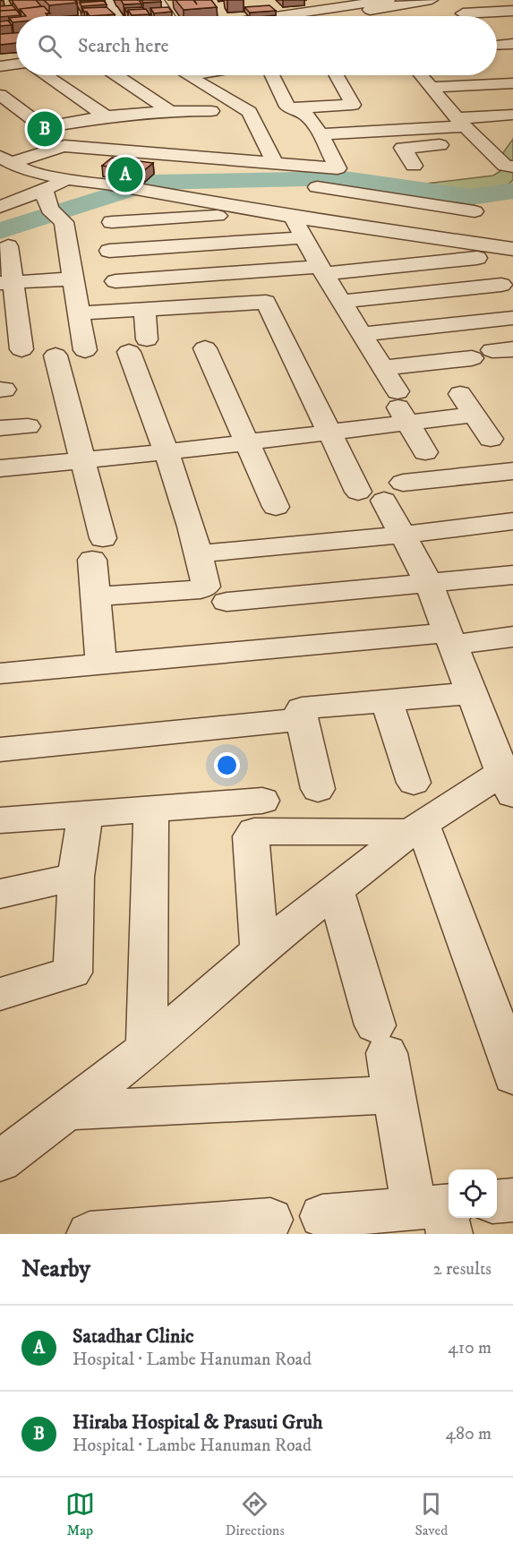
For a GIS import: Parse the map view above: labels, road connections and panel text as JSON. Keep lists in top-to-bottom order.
{
  "page": {
    "search": "Search here",
    "pins": ["B", "A"],
    "heading": ["Nearby", "2 results"],
    "list": [
      {
        "mark": "A",
        "name": "Satadhar Clinic",
        "note": "Hospital · Lambe Hanuman Road",
        "value": "410 m"
      },
      {
        "mark": "B",
        "name": "Hiraba Hospital & Prasuti Gruh",
        "note": "Hospital · Lambe Hanuman Road",
        "value": "480 m"
      }
    ],
    "nav": ["Map", "Directions", "Saved"]
  }
}
